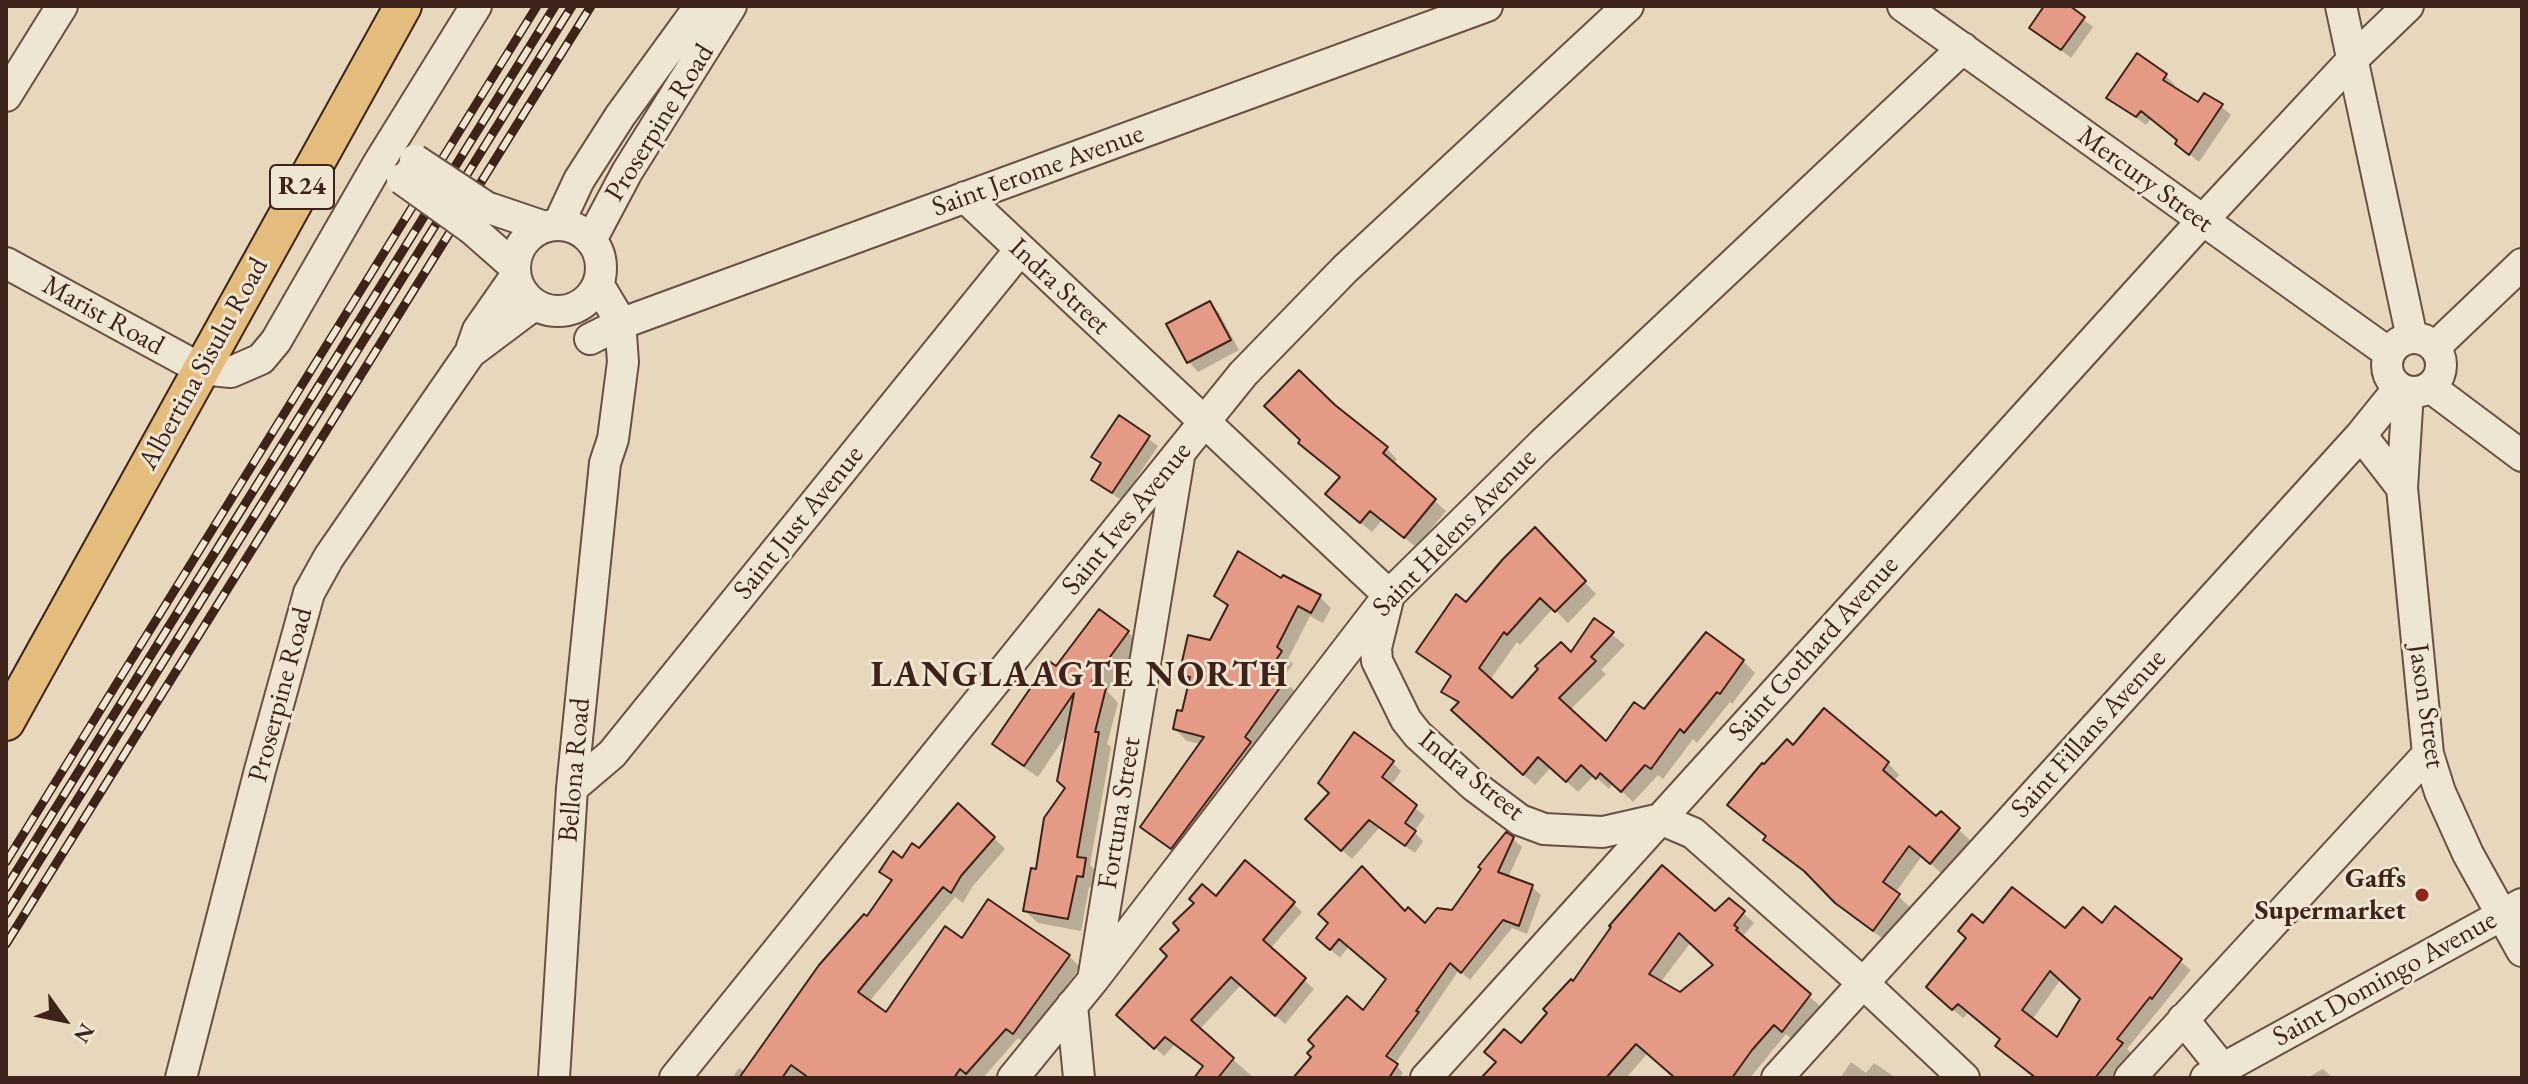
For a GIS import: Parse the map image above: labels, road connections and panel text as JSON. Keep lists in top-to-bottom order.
{
  "streets": {
    "main road": ["R24", "Albertina Sisulu Road"],
    "street": [
      "Proserpine Road",
      "Saint Jerome Avenue",
      "Mercury Street",
      "Indra Street",
      "Marist Road",
      "Saint Ives Avenue",
      "Saint Just Avenue",
      "Saint Helens Avenue",
      "Saint Gothard Avenue",
      "Jason Street",
      "Saint Fillans Avenue",
      "Bellona Road",
      "Fortuna Street",
      "Saint Domingo Avenue"
    ]
  },
  "crossings": [
    ["Saint Jerome Avenue", "Indra Street"],
    ["Saint Jerome Avenue", "Bellona Road"],
    ["Mercury Street", "Saint Helens Avenue"],
    ["Mercury Street", "Saint Gothard Avenue"],
    ["Mercury Street", "Jason Street"],
    ["Mercury Street", "Saint Fillans Avenue"],
    ["Indra Street", "Saint Ives Avenue"],
    ["Indra Street", "Saint Just Avenue"],
    ["Indra Street", "Saint Helens Avenue"],
    ["Indra Street", "Saint Gothard Avenue"],
    ["Marist Road", "Albertina Sisulu Road"],
    ["Saint Ives Avenue", "Fortuna Street"],
    ["Saint Just Avenue", "Bellona Road"],
    ["Saint Helens Avenue", "Fortuna Street"],
    ["Jason Street", "Saint Fillans Avenue"],
    ["Jason Street", "Saint Domingo Avenue"]
  ],
  "districts": ["LANGLAAGTE NORTH"],
  "places": ["Gaffs Supermarket"],
  "north": "bottom right"
}
